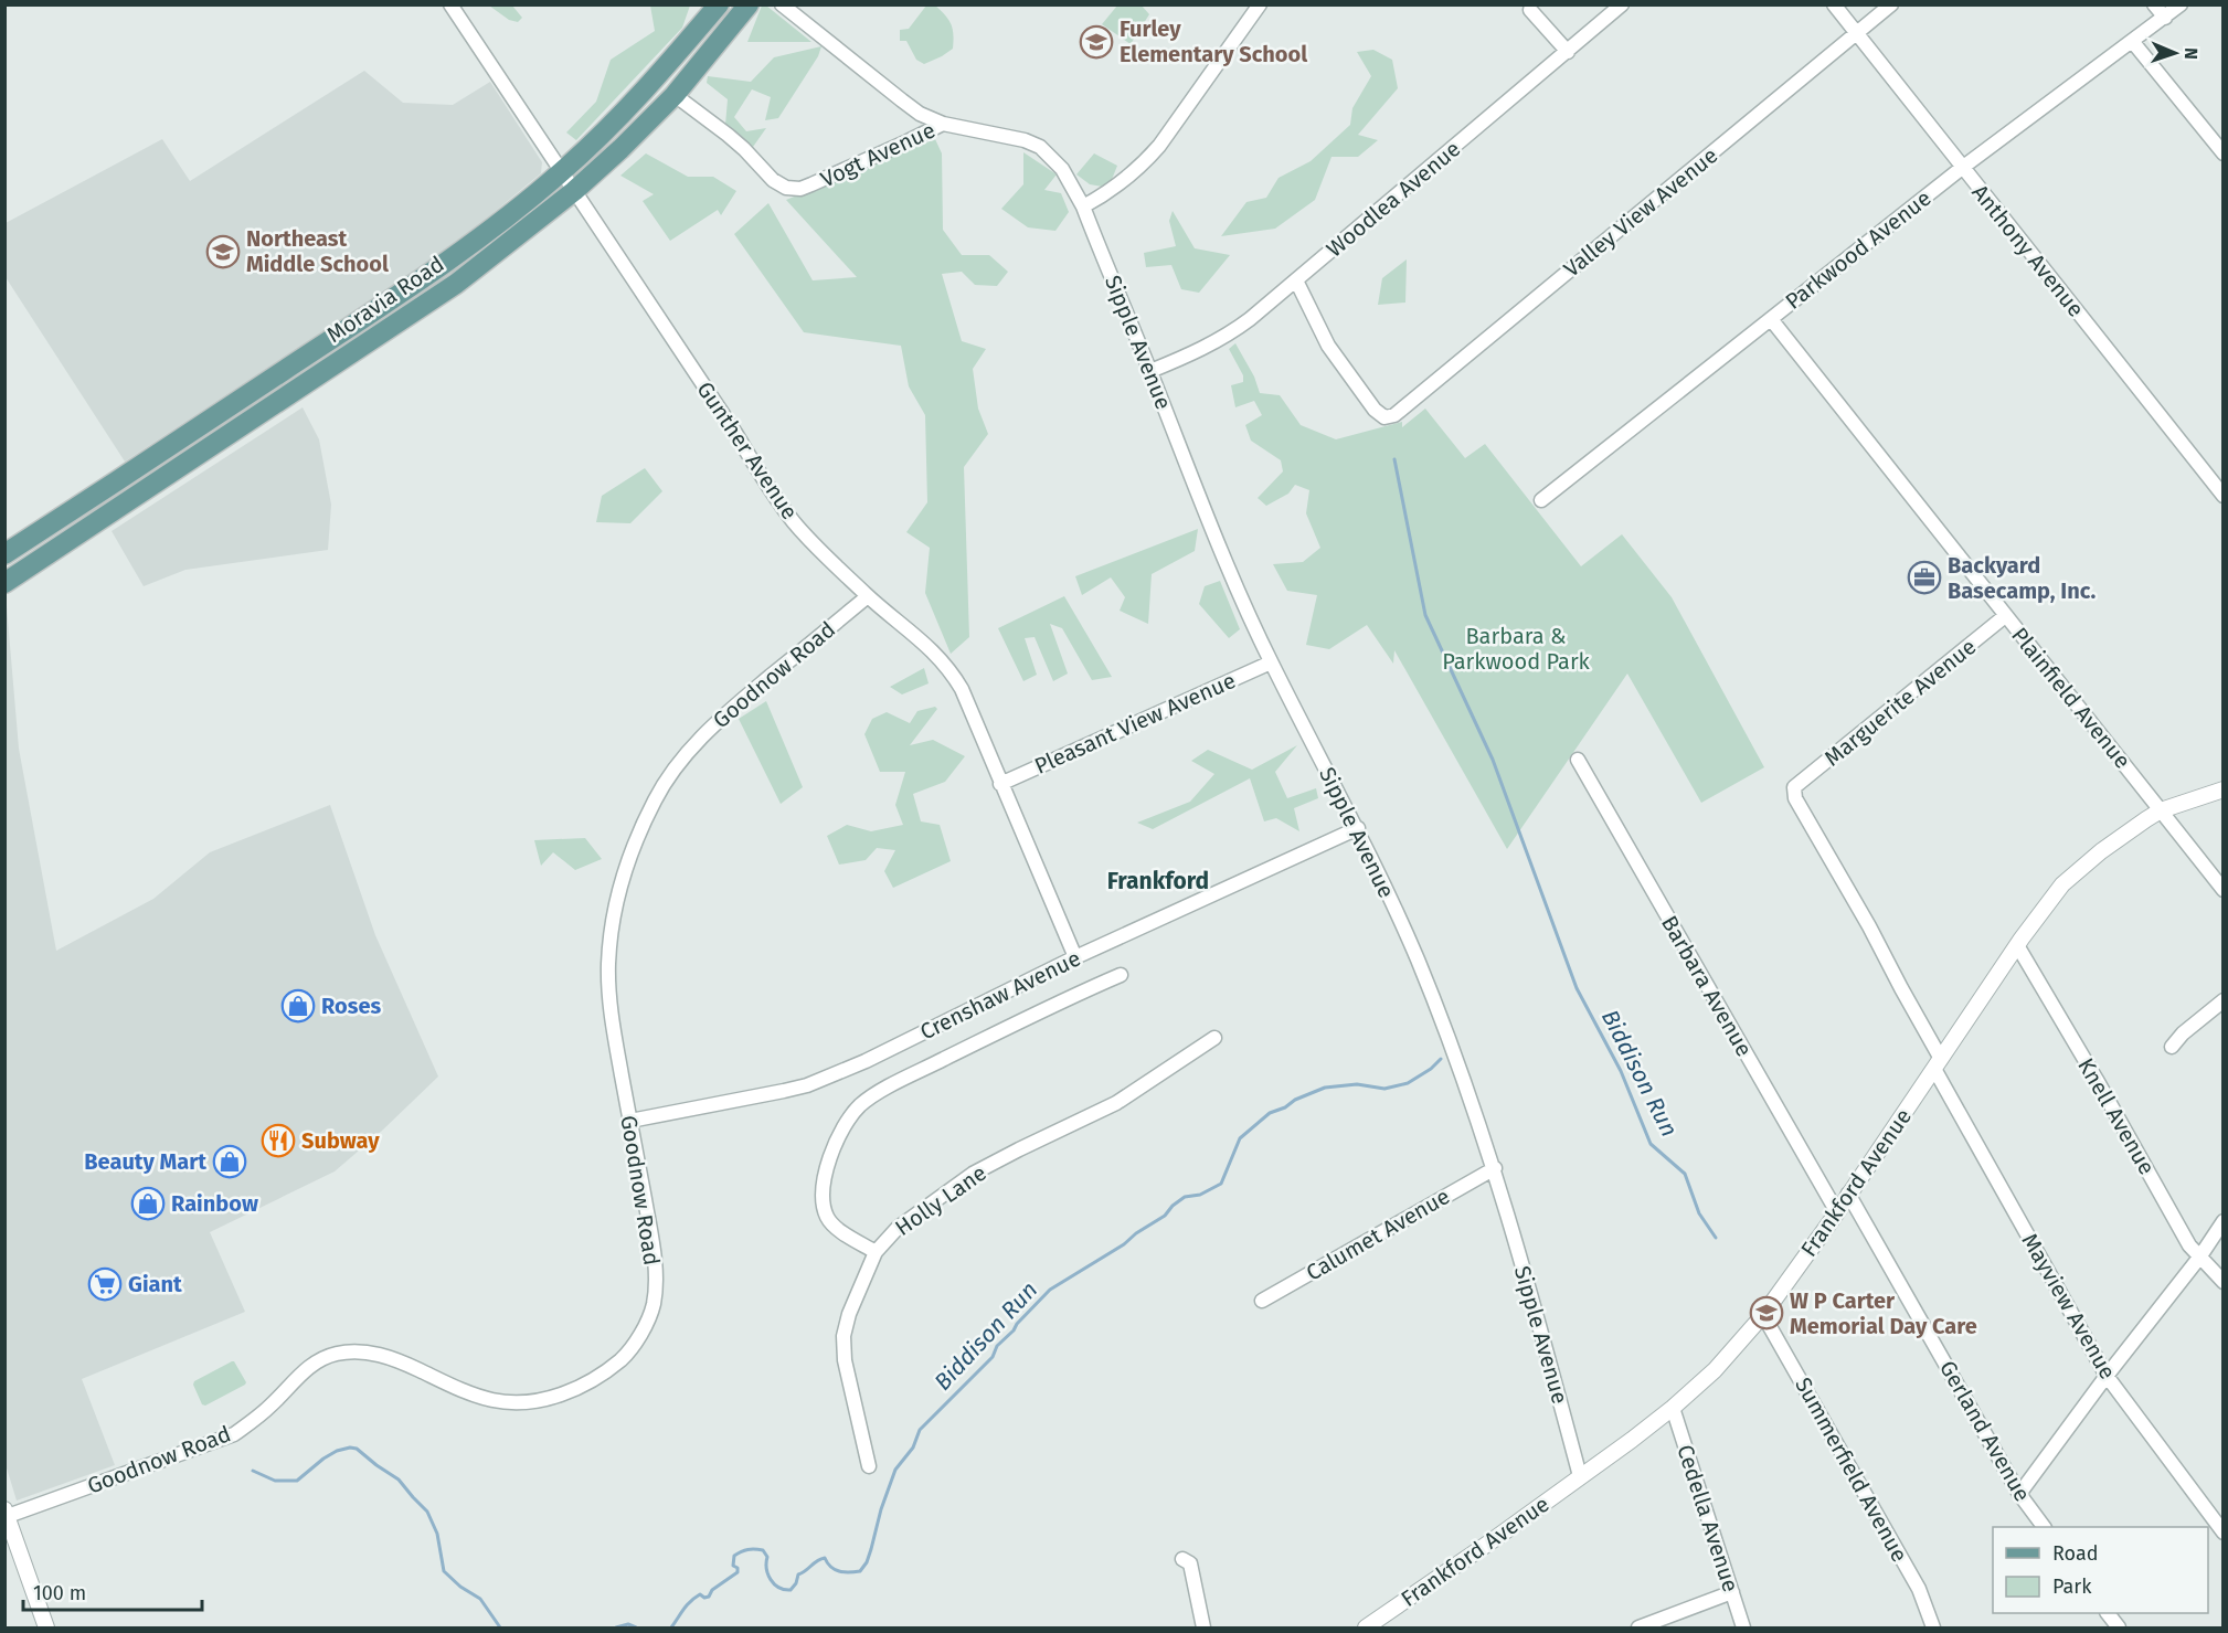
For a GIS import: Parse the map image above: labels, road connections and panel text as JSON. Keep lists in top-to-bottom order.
{
  "streets": {
    "main road": ["Moravia Road"],
    "street": [
      "Vogt Avenue",
      "Woodlea Avenue",
      "Valley View Avenue",
      "Parkwood Avenue",
      "Anthony Avenue",
      "Sipple Avenue",
      "Gunther Avenue",
      "Goodnow Road",
      "Plainfield Avenue",
      "Marguerite Avenue",
      "Pleasant View Avenue",
      "Barbara Avenue",
      "Crenshaw Avenue",
      "Knell Avenue",
      "Frankford Avenue",
      "Holly Lane",
      "Calumet Avenue",
      "Mayview Avenue",
      "Gerland Avenue",
      "Summerfield Avenue",
      "Cedella Avenue"
    ]
  },
  "crossings": [
    ["Vogt Avenue", "Moravia Road"],
    ["Vogt Avenue", "Sipple Avenue"],
    ["Woodlea Avenue", "Valley View Avenue"],
    ["Woodlea Avenue", "Sipple Avenue"],
    ["Valley View Avenue", "Anthony Avenue"],
    ["Parkwood Avenue", "Anthony Avenue"],
    ["Parkwood Avenue", "Plainfield Avenue"],
    ["Moravia Road", "Gunther Avenue"],
    ["Sipple Avenue", "Pleasant View Avenue"],
    ["Sipple Avenue", "Crenshaw Avenue"],
    ["Sipple Avenue", "Frankford Avenue"],
    ["Sipple Avenue", "Calumet Avenue"],
    ["Gunther Avenue", "Goodnow Road"],
    ["Gunther Avenue", "Pleasant View Avenue"],
    ["Gunther Avenue", "Crenshaw Avenue"],
    ["Goodnow Road", "Crenshaw Avenue"],
    ["Plainfield Avenue", "Marguerite Avenue"],
    ["Plainfield Avenue", "Frankford Avenue"],
    ["Marguerite Avenue", "Mayview Avenue"],
    ["Barbara Avenue", "Frankford Avenue"],
    ["Knell Avenue", "Frankford Avenue"],
    ["Frankford Avenue", "Mayview Avenue"],
    ["Frankford Avenue", "Gerland Avenue"],
    ["Frankford Avenue", "Summerfield Avenue"],
    ["Frankford Avenue", "Cedella Avenue"]
  ],
  "districts": ["Frankford"],
  "water": ["Biddison Run"],
  "parks": ["Barbara & Parkwood Park"],
  "places": {
    "school or university": ["Furley Elementary School", "Northeast Middle School", "W P Carter Memorial Day Care"],
    "office": ["Backyard Basecamp, Inc."],
    "shop": ["Roses", "Beauty Mart", "Rainbow"],
    "restaurant": ["Subway"],
    "supermarket": ["Giant"]
  },
  "legend": ["Road", "Park"],
  "scale_bar": "100 m",
  "north": "right"
}
